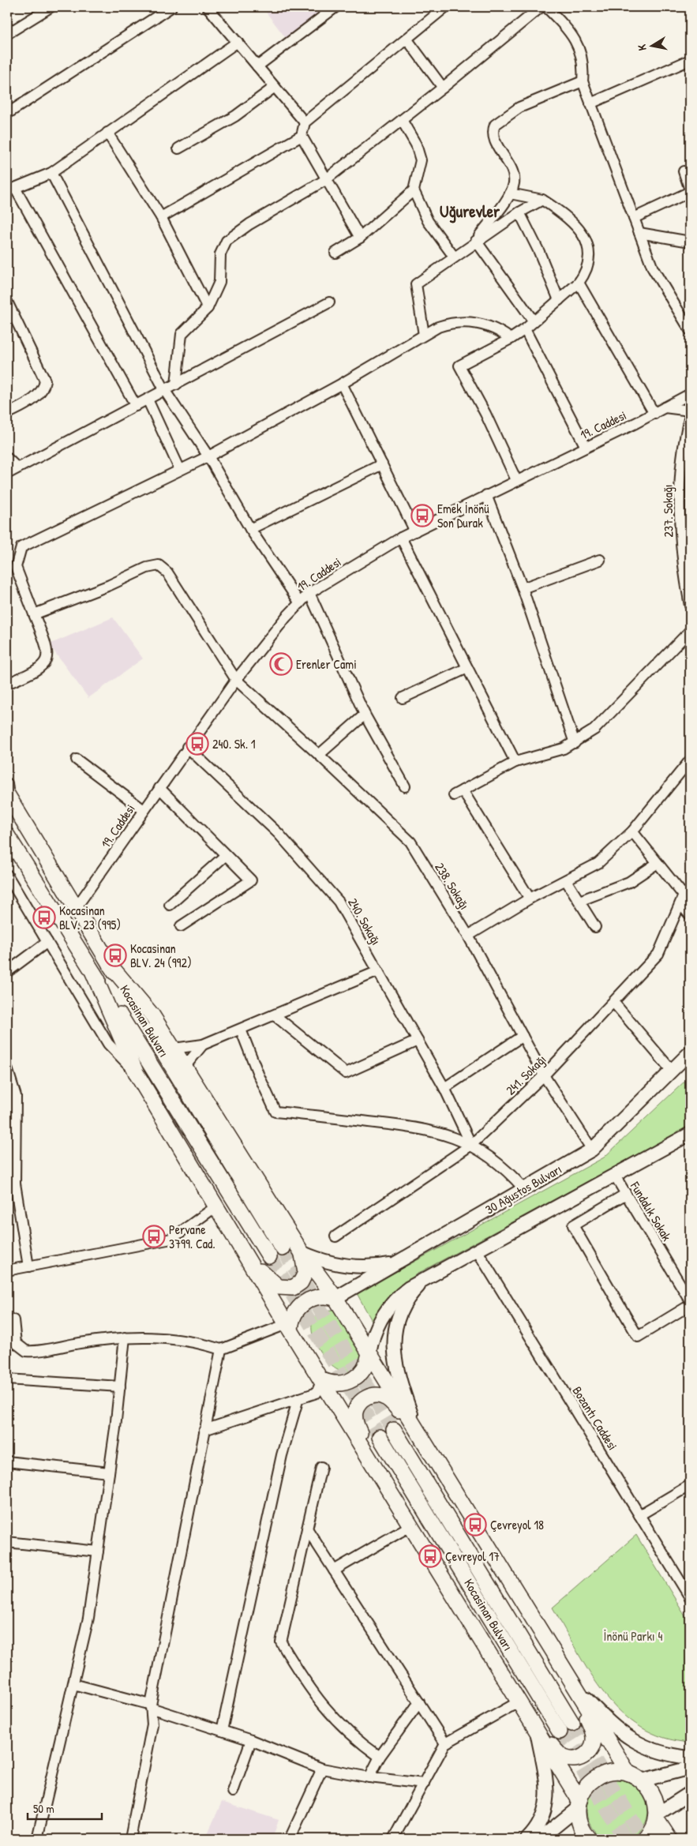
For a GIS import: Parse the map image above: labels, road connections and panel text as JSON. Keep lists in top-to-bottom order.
{
  "streets": {
    "highway": ["Kocasinan Bulvarı"],
    "main road": ["30 Ağustos Bulvarı"],
    "street": [
      "19. Caddesi",
      "237. Sokağı",
      "238. Sokağı",
      "240. Sokağı",
      "241. Sokağı",
      "Fundalık Sokak",
      "Bozantı Caddesi"
    ]
  },
  "crossings": [
    ["19. Caddesi", "238. Sokağı"],
    ["19. Caddesi", "240. Sokağı"],
    ["19. Caddesi", "Kocasinan Bulvarı"],
    ["238. Sokağı", "241. Sokağı"],
    ["238. Sokağı", "30 Ağustos Bulvarı"],
    ["240. Sokağı", "241. Sokağı"]
  ],
  "districts": ["Uğurevler"],
  "parks": ["İnönü Parkı 4"],
  "places": {
    "bus stop": [
      "Emek İnönü Son Durak",
      "240. Sk. 1",
      "Kocasinan BLV. 23 (995)",
      "Kocasinan BLV. 24 (992)",
      "Pervane 3799. Cad.",
      "Çevreyol 18",
      "Çevreyol 17"
    ],
    "mosque": ["Erenler Cami"]
  },
  "scale_bar": "50 m",
  "north": "left"
}
